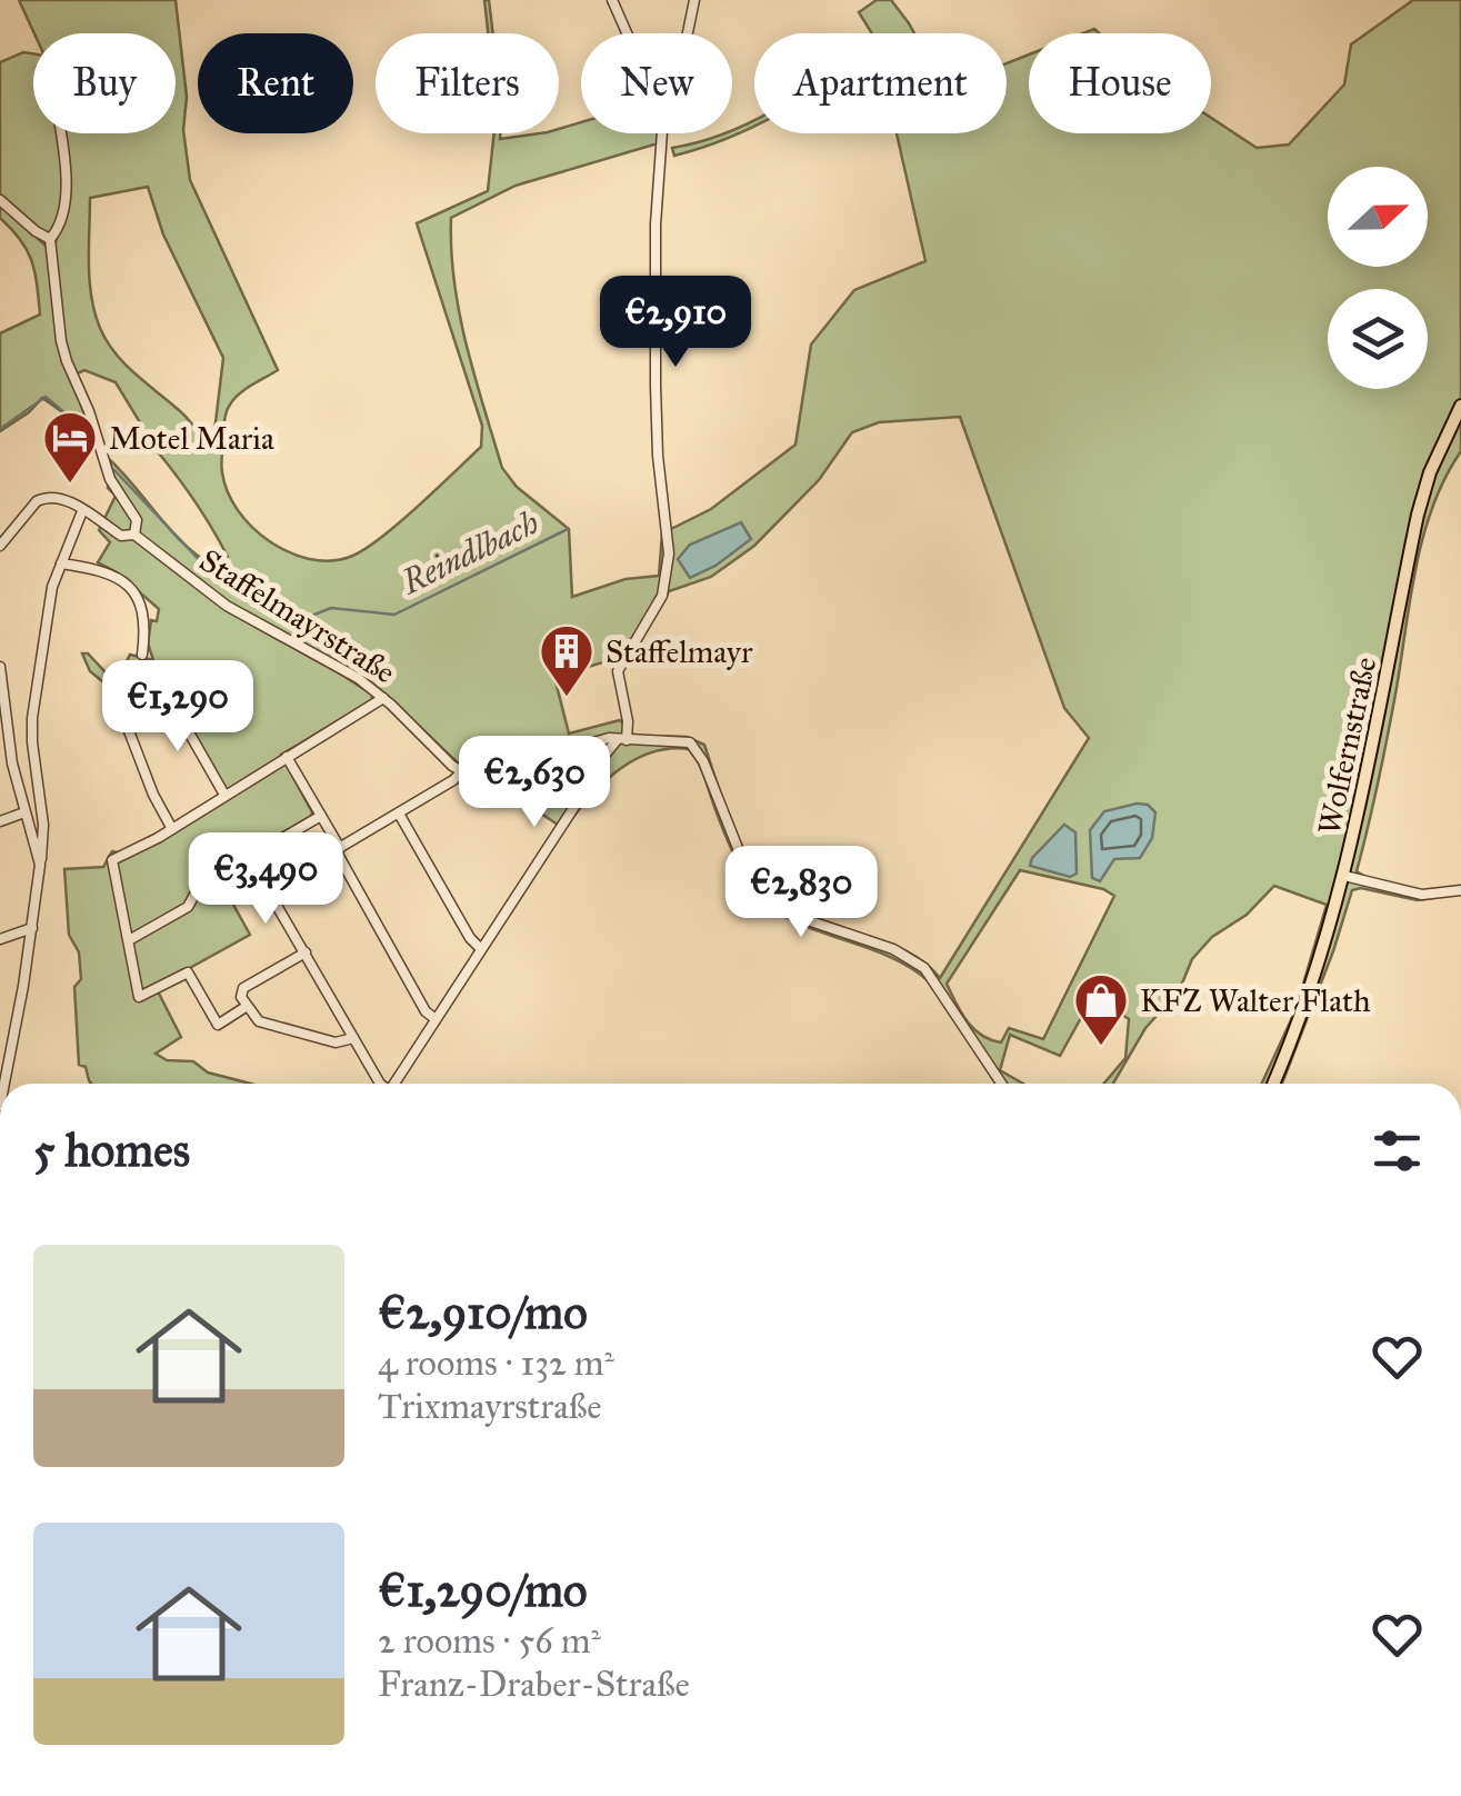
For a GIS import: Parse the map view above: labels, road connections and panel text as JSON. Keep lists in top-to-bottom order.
{
  "streets": {
    "main road": ["Wolfernstraße"],
    "street": ["Staffelmayrstraße"]
  },
  "water": ["Reindlbach"],
  "places": {
    "hotel": ["Motel Maria"],
    "building": ["Staffelmayr"],
    "shop": ["KFZ Walter Flath"]
  },
  "north": "right",
  "page": {
    "chip": [
      "Buy",
      "Rent",
      "Filters",
      "New",
      "Apartment",
      "House"
    ],
    "price": [
      "€2,910",
      "€1,290",
      "€2,630",
      "€3,490",
      "€2,830"
    ],
    "heading": "5 homes",
    "list": [
      {
        "name": "€2,910/mo",
        "note": "4 rooms · 132 m² · Trixmayrstraße"
      },
      {
        "name": "€1,290/mo",
        "note": "2 rooms · 56 m² · Franz-Draber-Straße"
      }
    ]
  }
}
